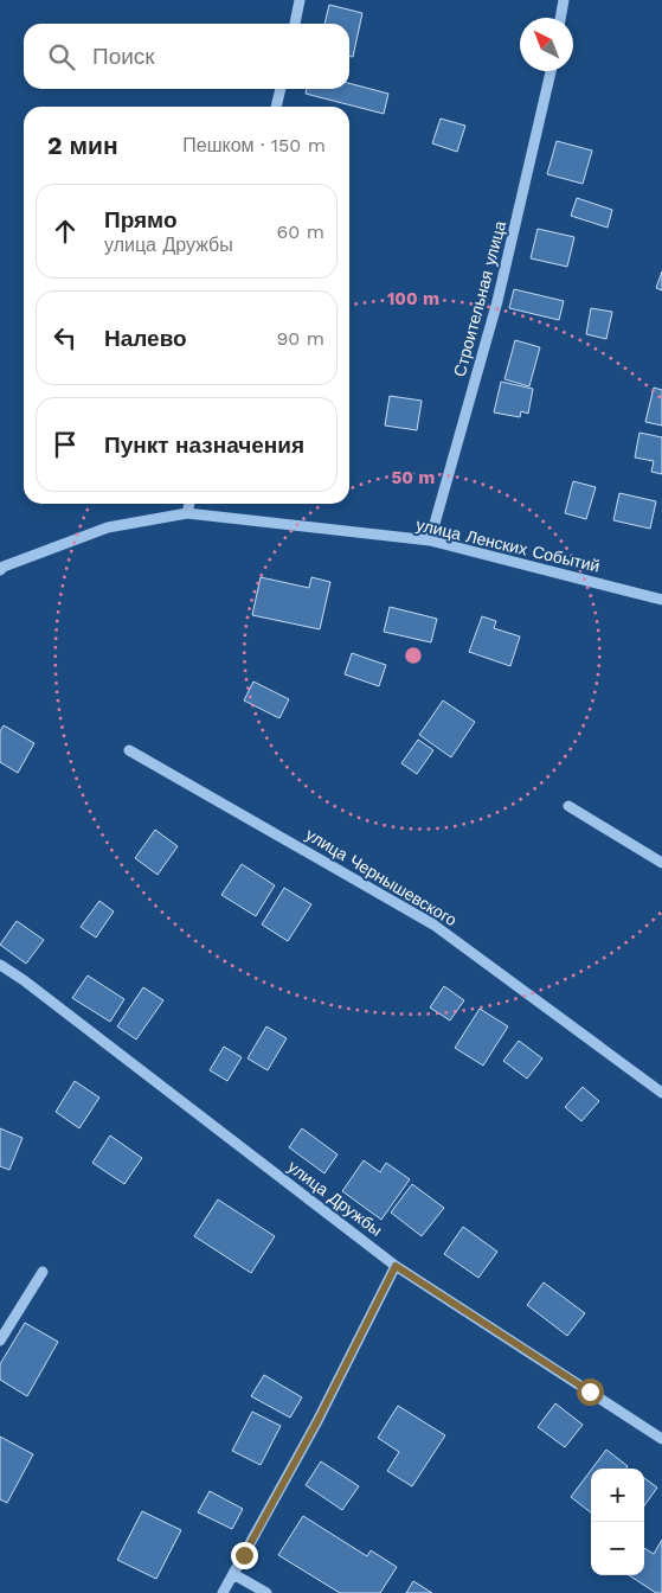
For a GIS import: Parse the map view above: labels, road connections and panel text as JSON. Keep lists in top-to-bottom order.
{
  "streets": {
    "street": [
      "Строительная улица",
      "улица Ленских Событий",
      "улица Чернышевского",
      "улица Дружбы"
    ]
  },
  "crossings": [
    ["Строительная улица", "улица Ленских Событий"]
  ],
  "north": "top left",
  "page": {
    "search": "Поиск",
    "heading": ["2 мин", "Пешком · 150 m"],
    "list": [
      ["Прямо", "улица Дружбы", "60 m"],
      ["Налево", "90 m"],
      "Пункт назначения"
    ],
    "map_buttons": ["+", "−"]
  },
  "rings": ["100 m", "50 m"]
}
